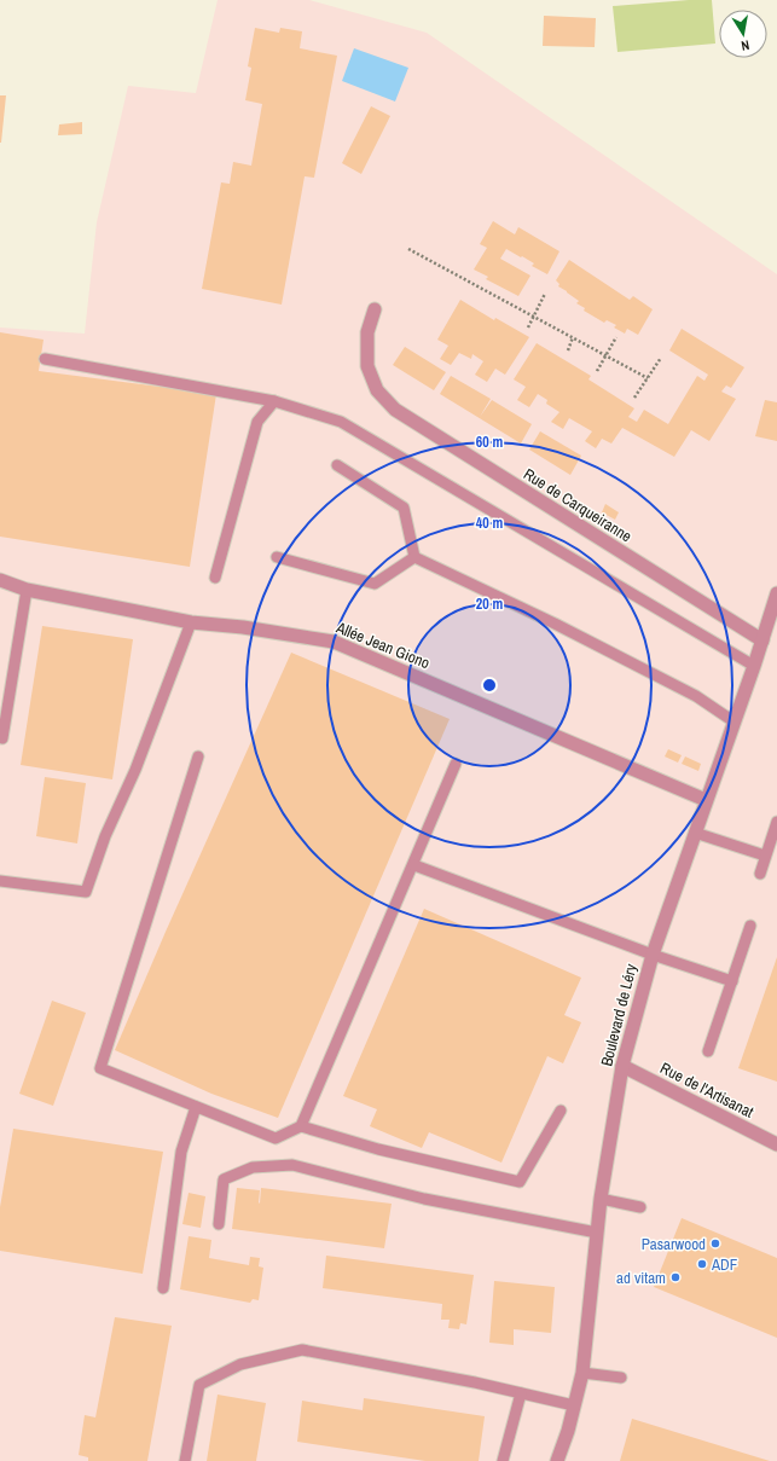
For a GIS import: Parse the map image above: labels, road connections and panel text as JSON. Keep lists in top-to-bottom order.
{
  "streets": {
    "street": [
      "Rue de Carqueiranne",
      "Allée Jean Giono",
      "Boulevard de Léry",
      "Rue de l'Artisanat"
    ]
  },
  "crossings": [
    ["Rue de Carqueiranne", "Boulevard de Léry"],
    ["Allée Jean Giono", "Boulevard de Léry"],
    ["Boulevard de Léry", "Rue de l'Artisanat"]
  ],
  "places": ["Pasarwood", "ADF", "ad vitam"],
  "north": "bottom",
  "rings": ["60 m", "40 m", "20 m"]
}
